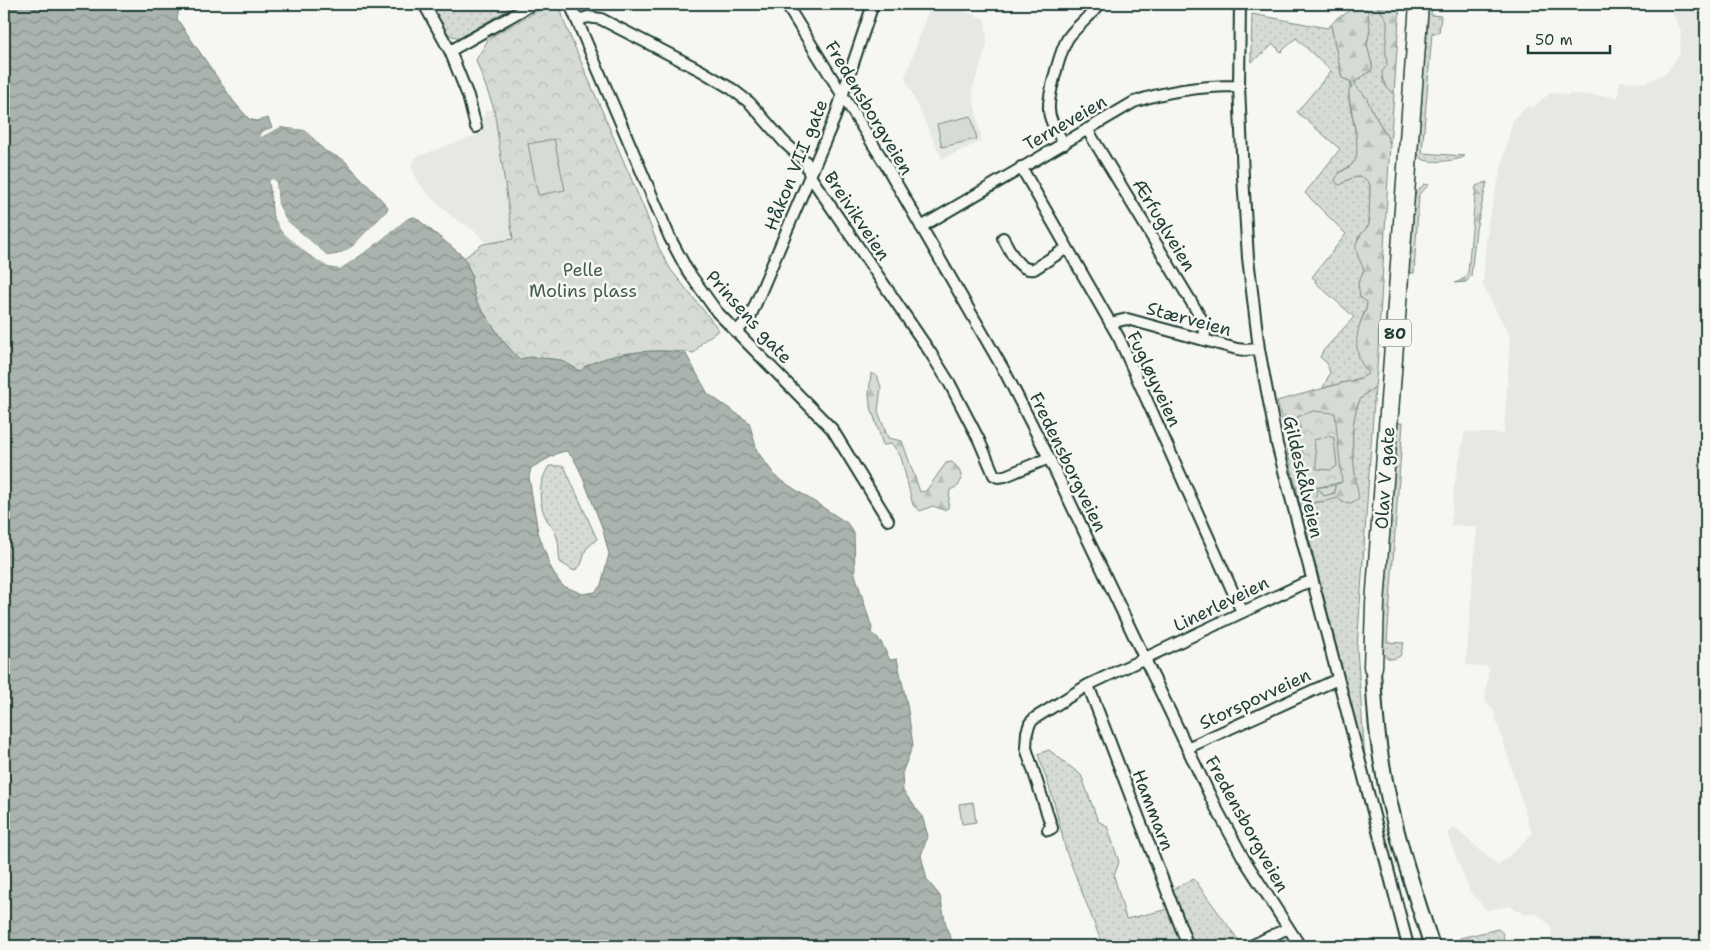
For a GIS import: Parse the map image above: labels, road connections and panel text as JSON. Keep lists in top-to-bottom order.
{
  "streets": {
    "highway": ["80", "Olav V gate"],
    "street": [
      "Fredensborgveien",
      "Terneveien",
      "Håkon VII gate",
      "Breivikveien",
      "Ærfuglveien",
      "Prinsens gate",
      "Stærveien",
      "Fugløyveien",
      "Gildeskålveien",
      "Linerleveien",
      "Storspovveien",
      "Hammarn"
    ]
  },
  "crossings": [
    ["Fredensborgveien", "Terneveien"],
    ["Fredensborgveien", "Håkon VII gate"],
    ["Fredensborgveien", "Breivikveien"],
    ["Fredensborgveien", "Linerleveien"],
    ["Fredensborgveien", "Storspovveien"],
    ["Terneveien", "Ærfuglveien"],
    ["Terneveien", "Fugløyveien"],
    ["Terneveien", "Gildeskålveien"],
    ["Håkon VII gate", "Breivikveien"],
    ["Håkon VII gate", "Prinsens gate"],
    ["Breivikveien", "Prinsens gate"],
    ["Ærfuglveien", "Stærveien"],
    ["Stærveien", "Fugløyveien"],
    ["Stærveien", "Gildeskålveien"],
    ["Fugløyveien", "Linerleveien"],
    ["Gildeskålveien", "Linerleveien"],
    ["Gildeskålveien", "Storspovveien"]
  ],
  "parks": ["Pelle Molins plass"],
  "scale_bar": "50 m"
}
